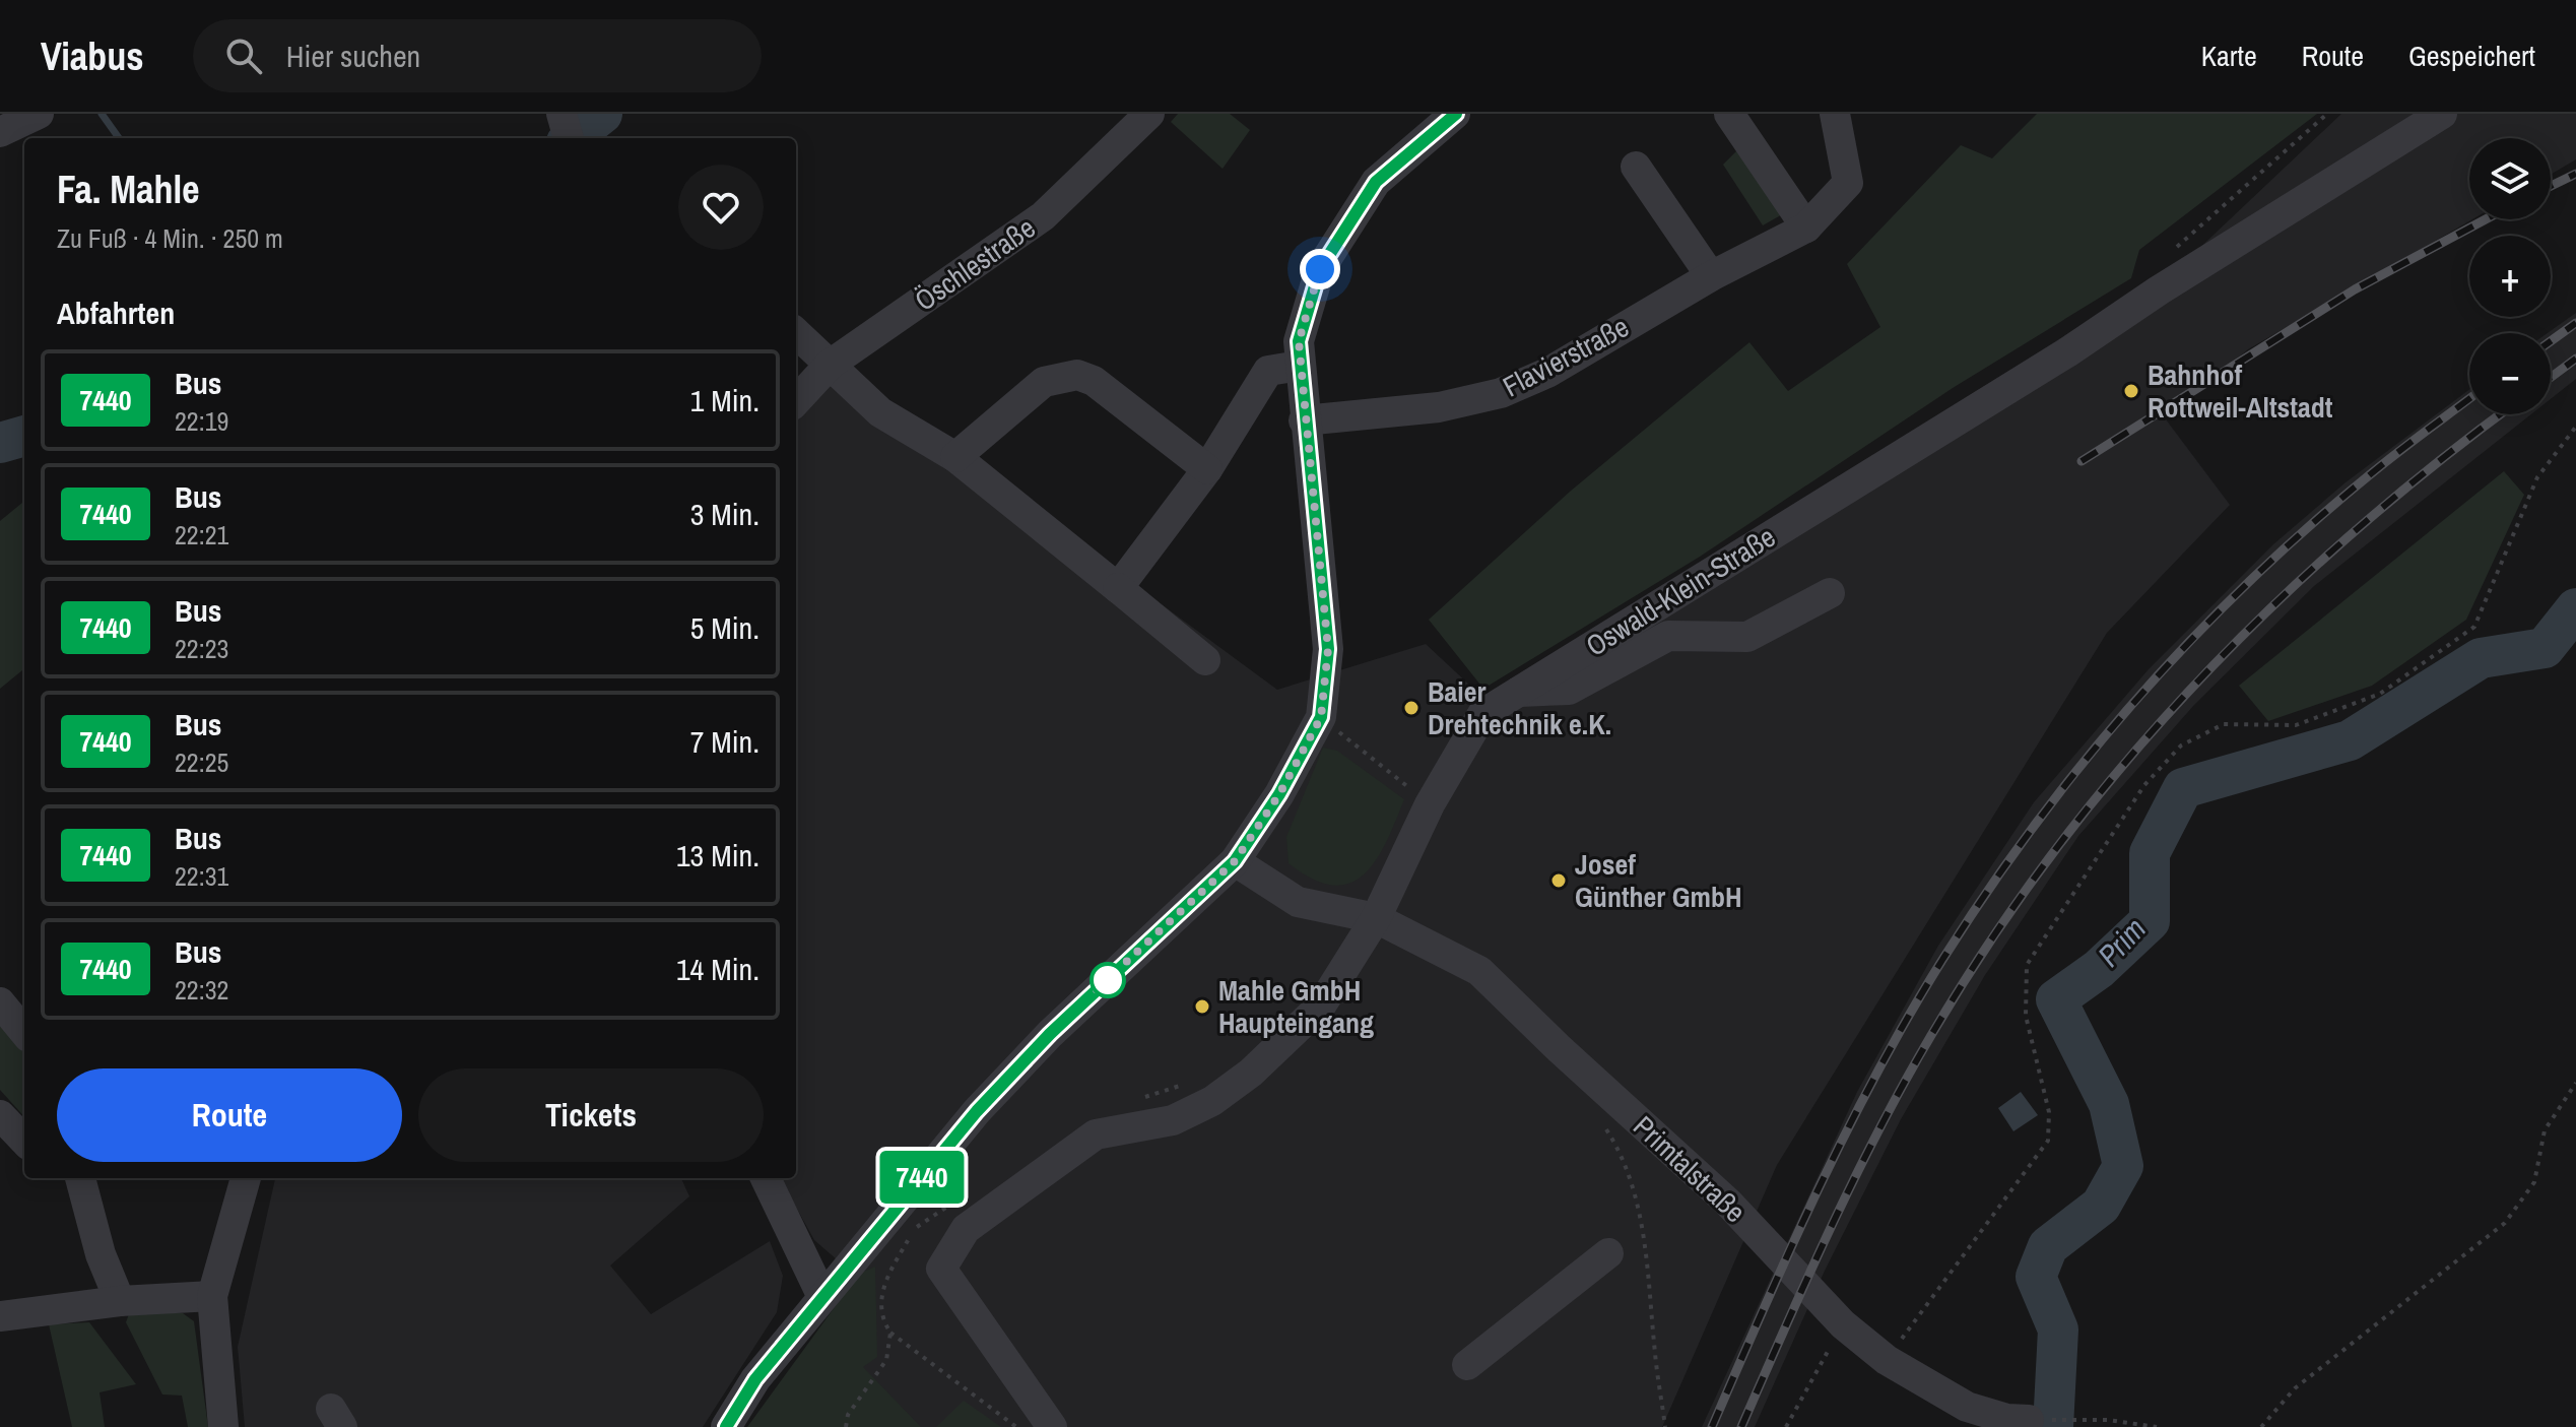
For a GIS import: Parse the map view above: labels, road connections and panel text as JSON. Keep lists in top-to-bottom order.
{
  "streets": {
    "street": [
      "Öschlestraße",
      "Flavierstraße",
      "Oswald-Klein-Straße",
      "Primtalstraße"
    ]
  },
  "crossings": [
    ["Oswald-Klein-Straße", "Primtalstraße"]
  ],
  "water": ["Prim"],
  "places": [
    "Bahnhof Rottweil-Altstadt",
    "Baier Drehtechnik e.K.",
    "Josef Günther GmbH",
    "Mahle GmbH Haupteingang"
  ],
  "lines": ["bus line 7440"],
  "page": {
    "header": "Viabus",
    "search": "Hier suchen",
    "nav": ["Karte", "Route", "Gespeichert"],
    "on_map": "7440",
    "map_buttons": ["+", "−"],
    "heading": [
      ["Fa. Mahle", "Zu Fuß · 4 Min. · 250 m"],
      "Abfahrten"
    ],
    "list": [
      {
        "mark": "7440",
        "name": "Bus",
        "note": "22:19",
        "value": "1 Min."
      },
      {
        "mark": "7440",
        "name": "Bus",
        "note": "22:21",
        "value": "3 Min."
      },
      {
        "mark": "7440",
        "name": "Bus",
        "note": "22:23",
        "value": "5 Min."
      },
      {
        "mark": "7440",
        "name": "Bus",
        "note": "22:25",
        "value": "7 Min."
      },
      {
        "mark": "7440",
        "name": "Bus",
        "note": "22:31",
        "value": "13 Min."
      },
      {
        "mark": "7440",
        "name": "Bus",
        "note": "22:32",
        "value": "14 Min."
      }
    ],
    "buttons": ["Route", "Tickets"]
  }
}
